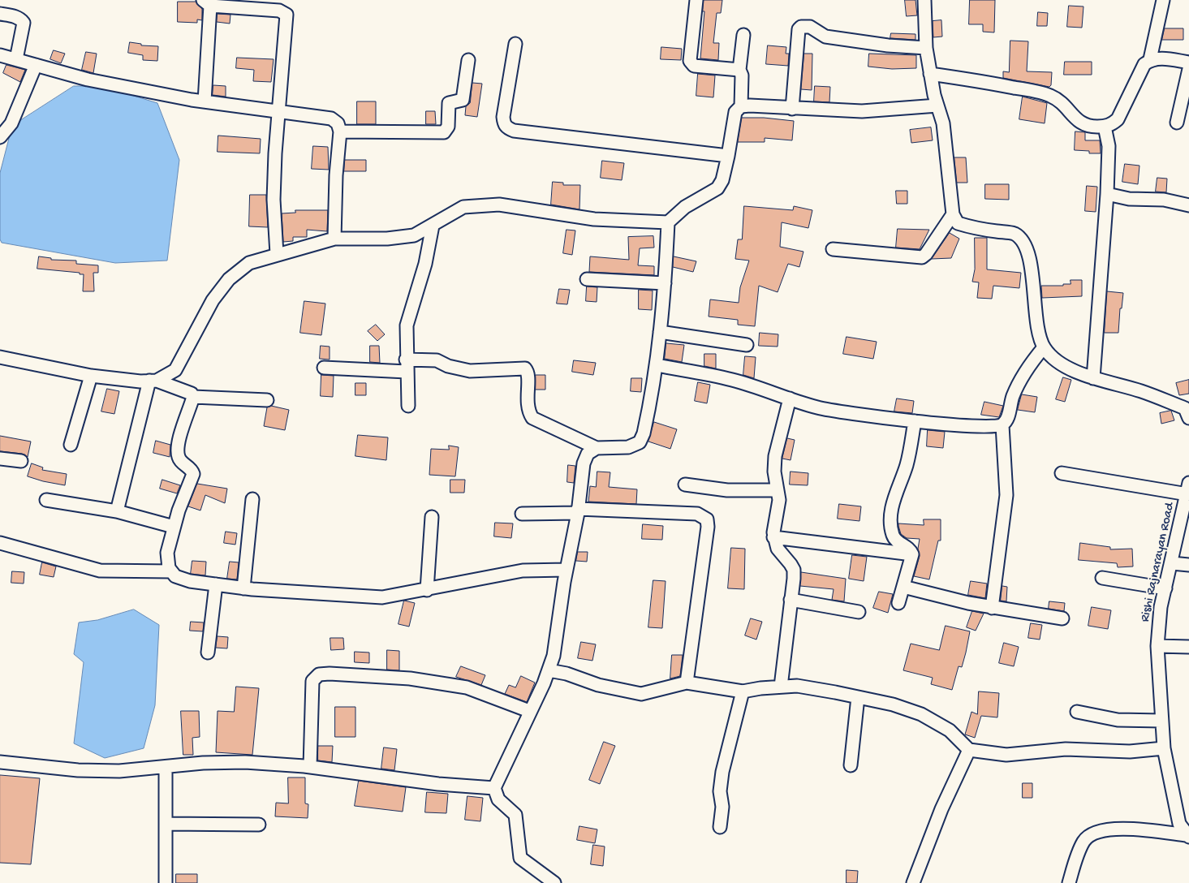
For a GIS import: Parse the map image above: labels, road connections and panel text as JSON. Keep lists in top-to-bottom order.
{
  "streets": {
    "street": ["Rishi Rajnarayan Road"]
  }
}
